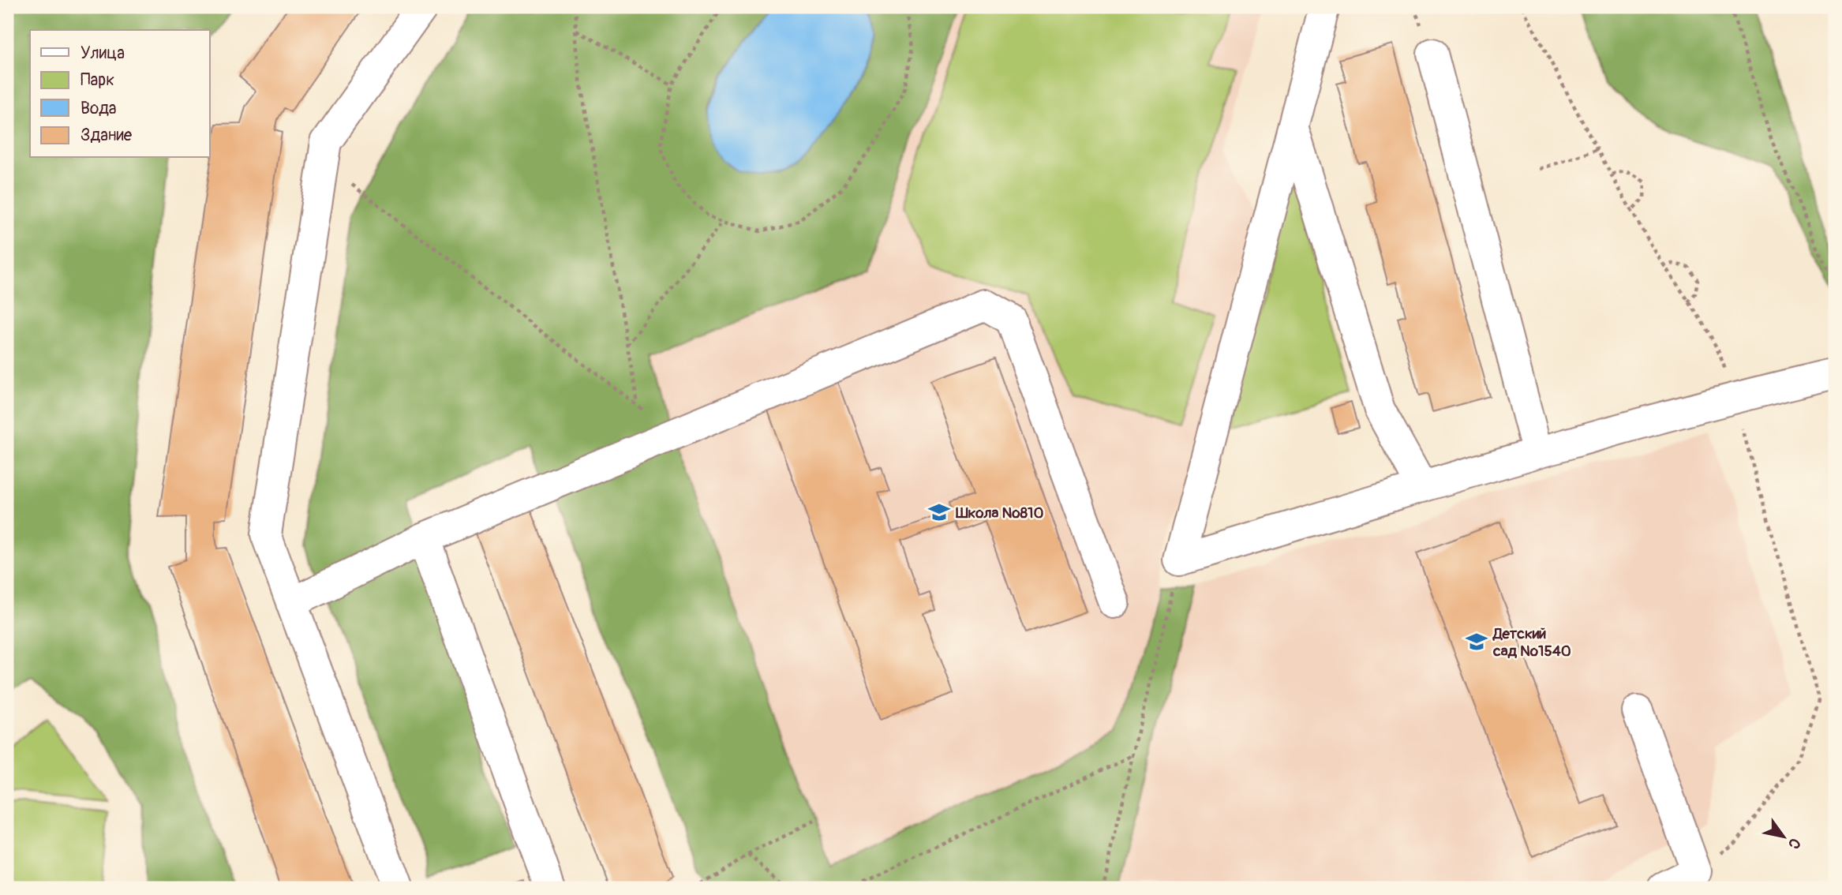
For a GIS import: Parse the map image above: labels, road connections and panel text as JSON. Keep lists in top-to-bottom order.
{
  "places": {
    "school or university": ["Школа №810", "Детский сад №1540"]
  },
  "legend": [
    "Улица",
    "Парк",
    "Вода",
    "Здание"
  ],
  "north": "bottom right"
}
